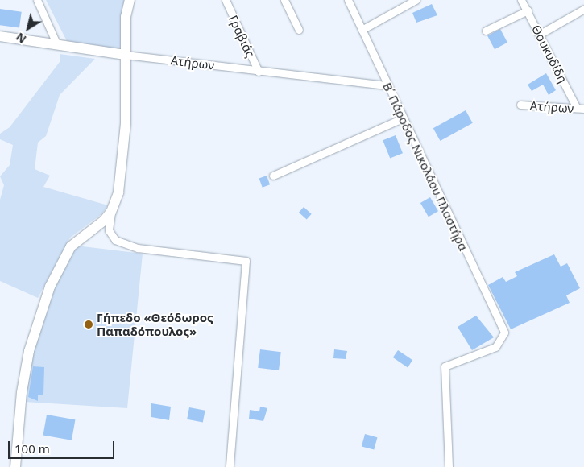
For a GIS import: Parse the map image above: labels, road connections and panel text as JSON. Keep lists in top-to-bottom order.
{
  "streets": {
    "street": [
      "Γραβιάς",
      "Θουκυδίδη",
      "Ατήρων",
      "Β΄ Πάροδος Νικολάου Πλαστήρα"
    ]
  },
  "crossings": [
    ["Γραβιάς", "Ατήρων"],
    ["Θουκυδίδη", "Ατήρων"],
    ["Ατήρων", "Β΄ Πάροδος Νικολάου Πλαστήρα"]
  ],
  "places": ["Γήπεδο «Θεόδωρος Παπαδόπουλος»"],
  "scale_bar": "100 m",
  "north": "bottom left"
}
